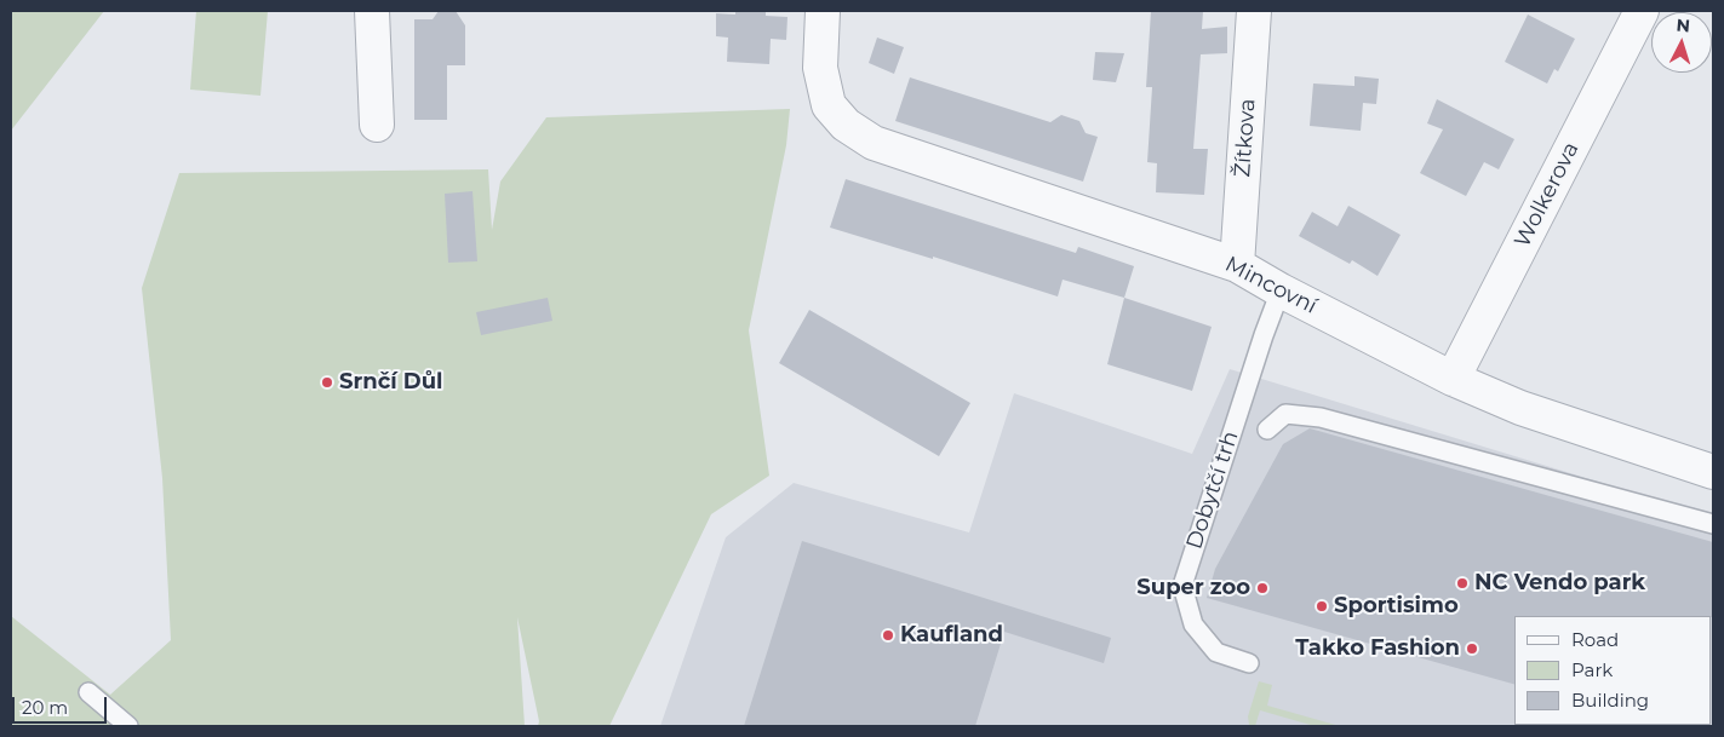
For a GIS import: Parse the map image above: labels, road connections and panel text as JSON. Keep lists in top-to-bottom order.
{
  "streets": {
    "street": ["Žítkova", "Wolkerova", "Mincovní"],
    "lane": ["Dobytčí trh"]
  },
  "crossings": [
    ["Žítkova", "Mincovní"],
    ["Wolkerova", "Mincovní"],
    ["Mincovní", "Dobytčí trh"]
  ],
  "places": [
    "Srnčí Důl",
    "NC Vendo park",
    "Super zoo",
    "Sportisimo",
    "Kaufland",
    "Takko Fashion"
  ],
  "legend": ["Road", "Park", "Building"],
  "scale_bar": "20 m",
  "north": "top"
}
